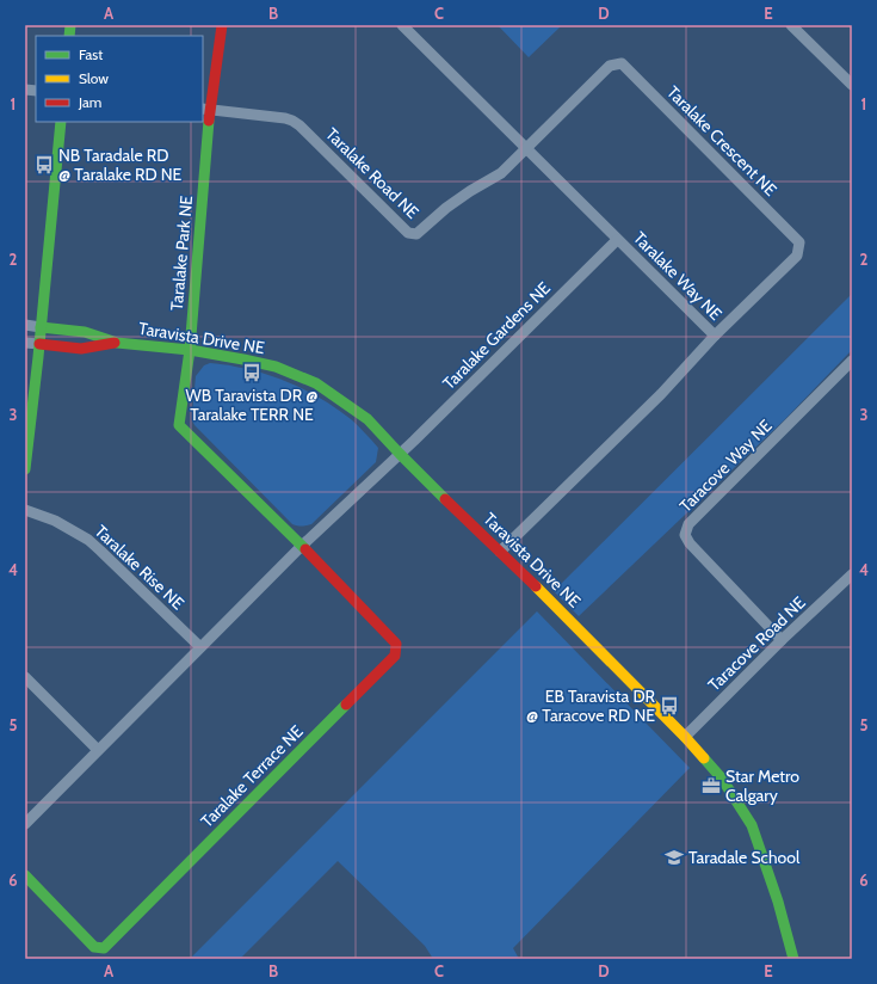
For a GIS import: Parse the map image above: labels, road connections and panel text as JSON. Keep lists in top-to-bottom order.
{
  "streets": {
    "street": [
      "Taralake Crescent NE",
      "Taralake Road NE",
      "Taralake Park NE",
      "Taralake Way NE",
      "Taralake Gardens NE",
      "Taravista Drive NE",
      "Taracove Way NE",
      "Taralake Rise NE",
      "Taracove Road NE",
      "Taralake Terrace NE"
    ]
  },
  "crossings": [
    ["Taralake Crescent NE", "Taralake Road NE"],
    ["Taralake Crescent NE", "Taralake Way NE"],
    ["Taralake Road NE", "Taralake Park NE"],
    ["Taralake Road NE", "Taralake Way NE"],
    ["Taralake Park NE", "Taravista Drive NE"],
    ["Taralake Park NE", "Taralake Terrace NE"],
    ["Taralake Way NE", "Taralake Gardens NE"],
    ["Taralake Way NE", "Taravista Drive NE"],
    ["Taralake Gardens NE", "Taravista Drive NE"],
    ["Taravista Drive NE", "Taracove Road NE"],
    ["Taracove Way NE", "Taracove Road NE"]
  ],
  "places": {
    "bus stop": ["NB Taradale RD @ Taralake RD NE", "WB Taravista DR @ Taralake TERR NE", "EB Taravista DR @ Taracove RD NE"],
    "office": ["Star Metro Calgary"],
    "school or university": ["Taradale School"]
  },
  "legend": ["Fast", "Slow", "Jam"],
  "grid": {
    "columns": [
      "A",
      "B",
      "C",
      "D",
      "E"
    ],
    "rows": [
      "1",
      "2",
      "3",
      "4",
      "5",
      "6"
    ]
  }
}
